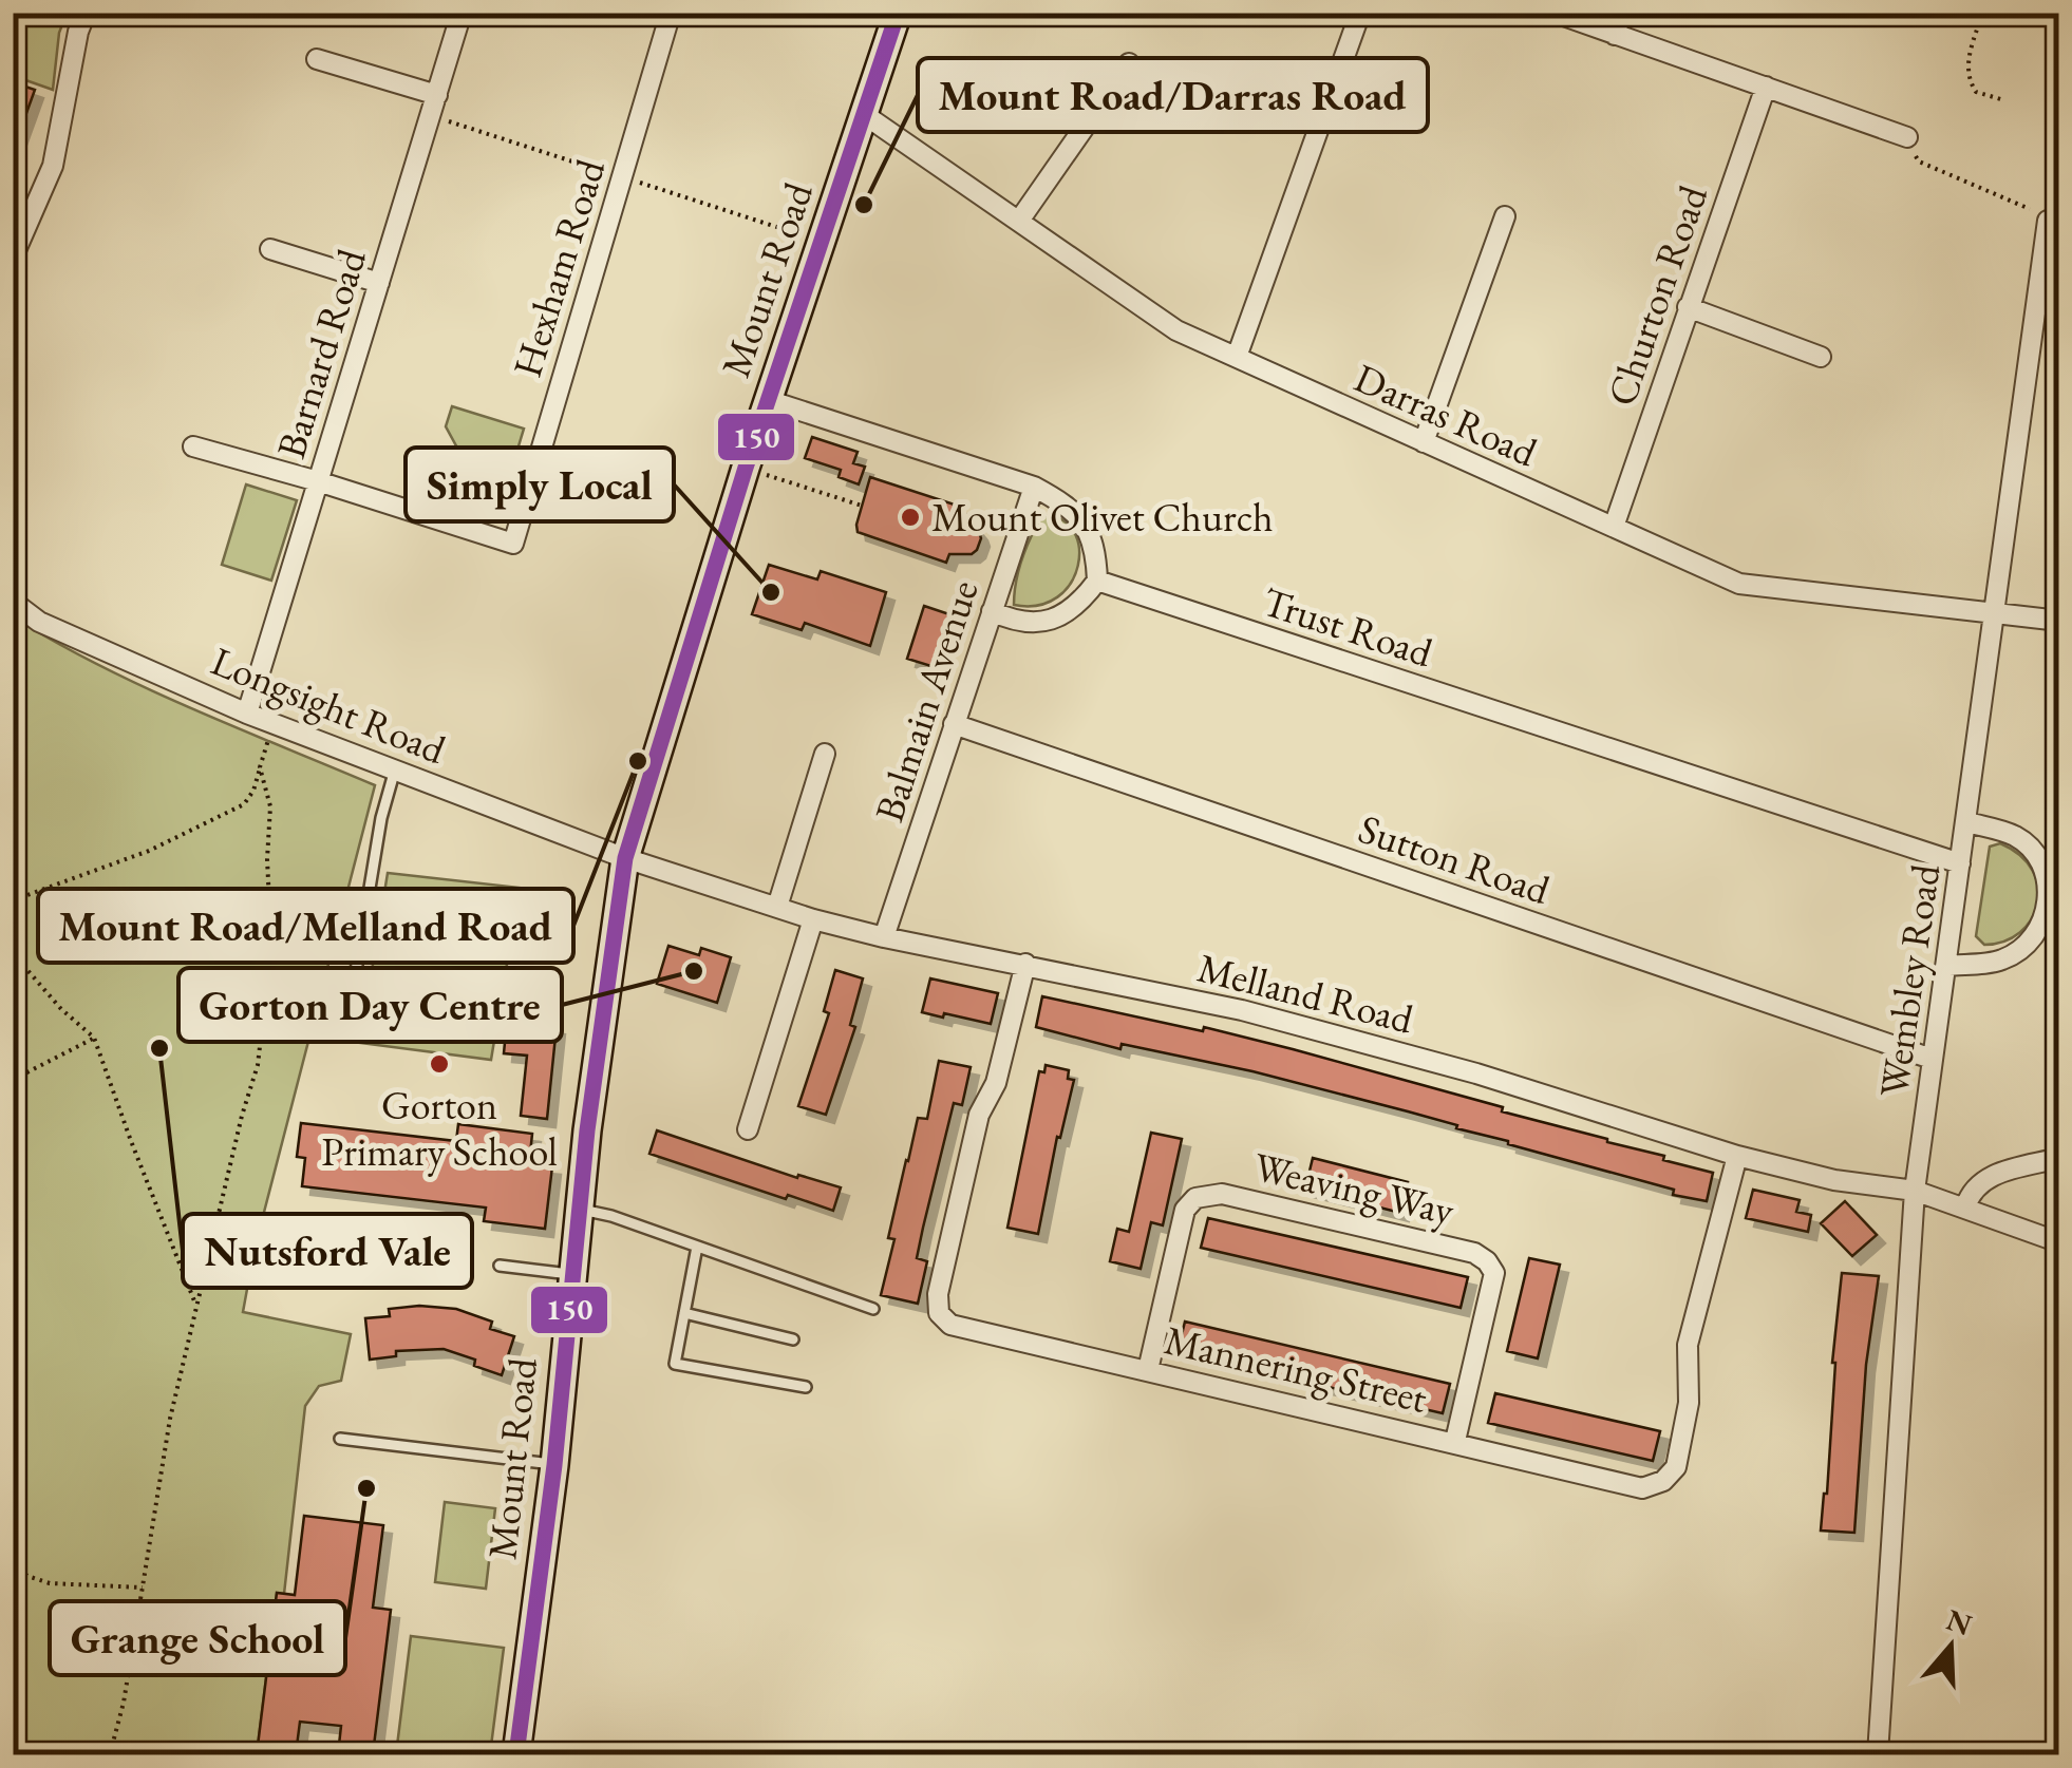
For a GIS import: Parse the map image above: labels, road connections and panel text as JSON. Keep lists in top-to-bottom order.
{
  "streets": {
    "main road": ["Mount Road"],
    "street": [
      "Hexham Road",
      "Churton Road",
      "Barnard Road",
      "Darras Road",
      "Trust Road",
      "Balmain Avenue",
      "Longsight Road",
      "Sutton Road",
      "Wembley Road",
      "Melland Road",
      "Weaving Way",
      "Mannering Street"
    ]
  },
  "crossings": [
    ["Hexham Road", "Barnard Road"],
    ["Mount Road", "Darras Road"],
    ["Mount Road", "Longsight Road"],
    ["Mount Road", "Melland Road"],
    ["Churton Road", "Darras Road"],
    ["Barnard Road", "Longsight Road"],
    ["Darras Road", "Wembley Road"],
    ["Trust Road", "Wembley Road"],
    ["Balmain Avenue", "Sutton Road"],
    ["Balmain Avenue", "Melland Road"],
    ["Longsight Road", "Melland Road"],
    ["Sutton Road", "Wembley Road"],
    ["Wembley Road", "Melland Road"],
    ["Melland Road", "Mannering Street"],
    ["Weaving Way", "Mannering Street"]
  ],
  "places": [
    "Mount Road/Darras Road",
    "Mount Olivet Church",
    "Simply Local",
    "Mount Road/Melland Road",
    "Gorton Day Centre",
    "Nutsford Vale",
    "Gorton Primary School",
    "Grange School"
  ],
  "lines": ["transit line 150"],
  "north": "top"
}
